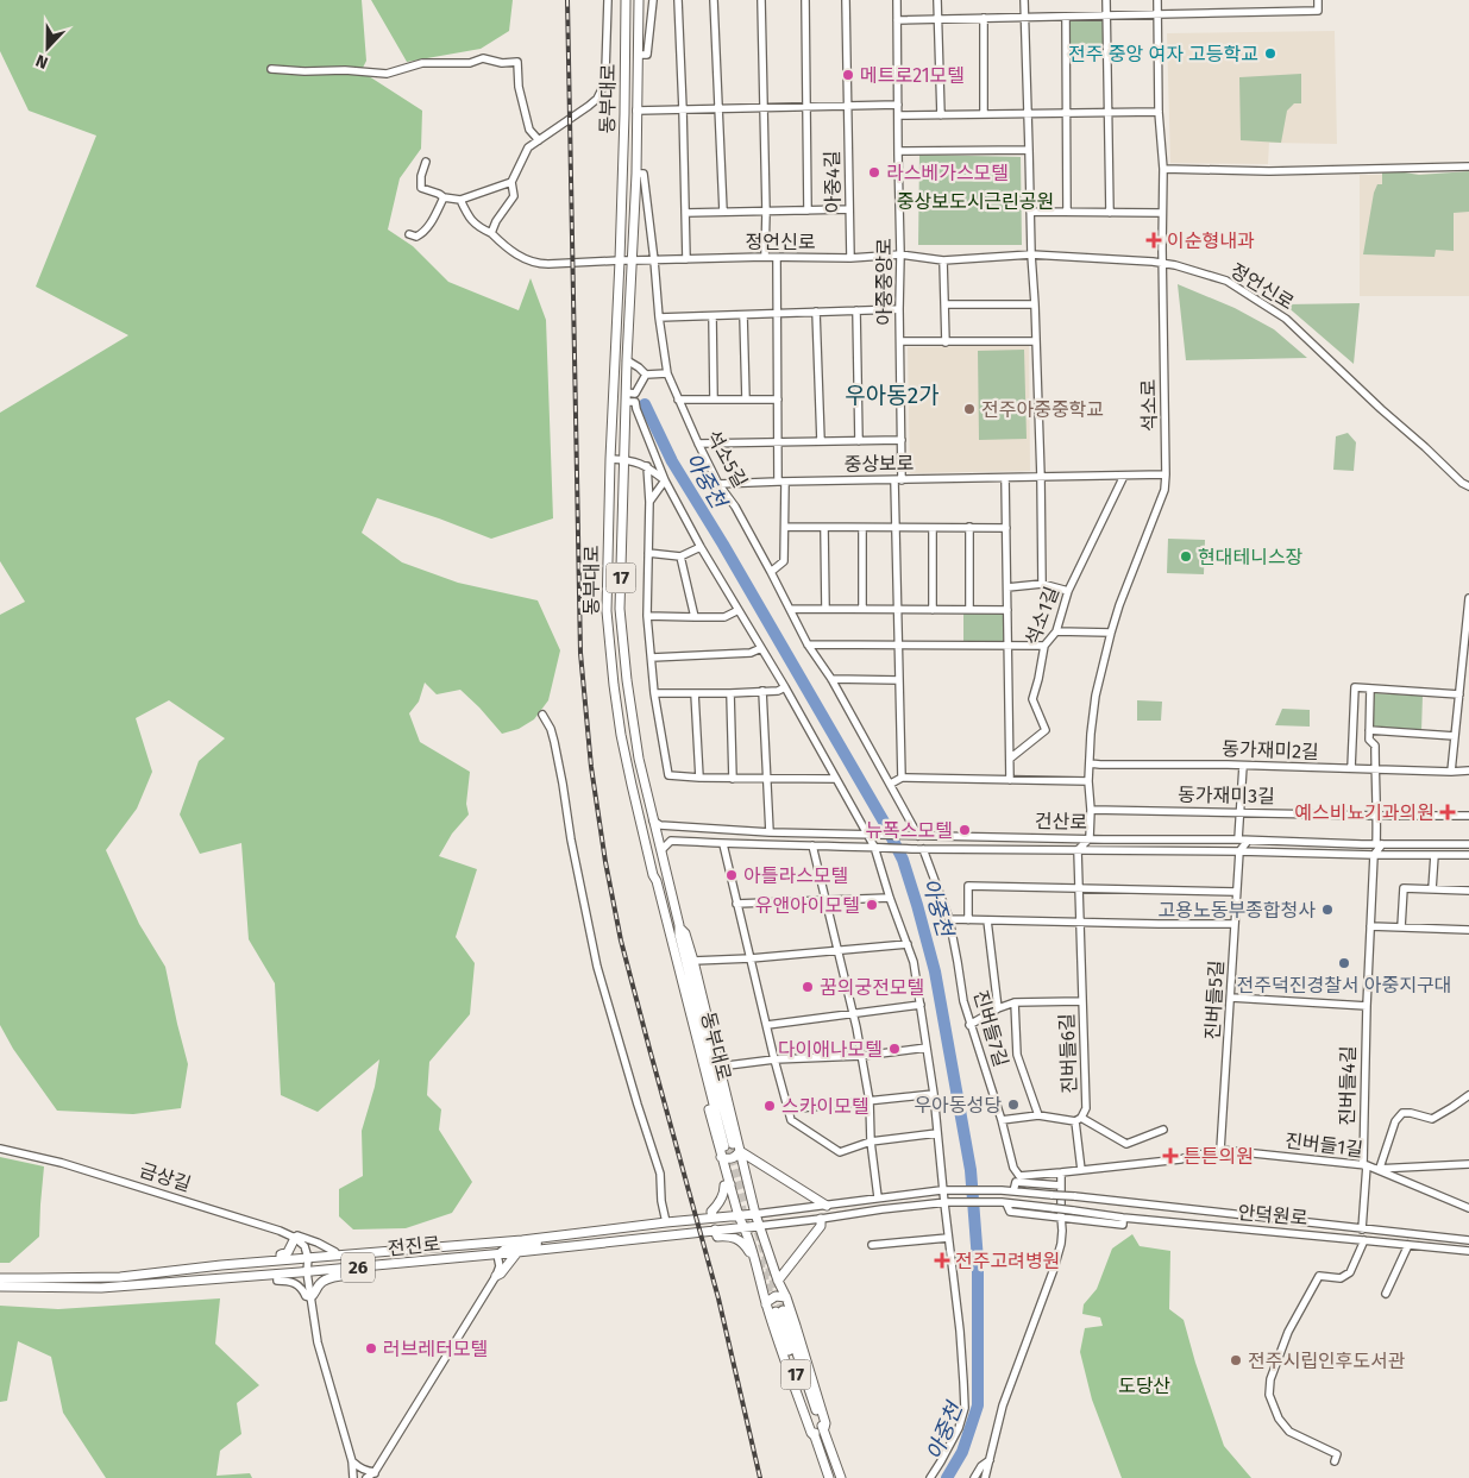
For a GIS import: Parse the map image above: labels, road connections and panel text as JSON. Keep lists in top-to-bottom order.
{
  "streets": {
    "main road": [
      "동부대로",
      "17",
      "전진로",
      "26"
    ],
    "street": [
      "아중4길",
      "정언신로",
      "아중중앙로",
      "석소로",
      "석소5길",
      "중상보로",
      "석소1길",
      "동가재미2길",
      "동가재미3길",
      "건산로",
      "진버들5길",
      "진버들7길",
      "진버들6길",
      "진버들4길",
      "진버들1길",
      "금상길",
      "안덕원로"
    ]
  },
  "crossings": [
    ["동부대로", "정언신로"],
    ["동부대로", "석소5길"],
    ["동부대로", "17"],
    ["동부대로", "건산로"],
    ["동부대로", "전진로"],
    ["아중4길", "정언신로"],
    ["정언신로", "아중중앙로"],
    ["정언신로", "석소로"],
    ["정언신로", "석소5길"],
    ["아중중앙로", "중상보로"],
    ["석소로", "중상보로"],
    ["석소로", "동가재미2길"],
    ["석소로", "동가재미3길"],
    ["석소로", "건산로"],
    ["석소5길", "중상보로"],
    ["석소5길", "건산로"],
    ["중상보로", "석소1길"],
    ["건산로", "진버들5길"],
    ["건산로", "진버들7길"],
    ["건산로", "진버들6길"],
    ["건산로", "진버들4길"],
    ["진버들5길", "진버들1길"],
    ["진버들7길", "진버들6길"],
    ["진버들7길", "진버들1길"],
    ["진버들6길", "진버들1길"],
    ["진버들4길", "진버들1길"],
    ["진버들4길", "안덕원로"],
    ["금상길", "전진로"],
    ["전진로", "26"]
  ],
  "districts": ["우아동2가"],
  "water": ["아중천"],
  "parks": ["중상보도시근린공원", "도당산"],
  "places": {
    "other": [
      "전주 중앙 여자 고등학교",
      "메트로21모텔",
      "라스베가스모텔",
      "전주아중중학교",
      "현대테니스장",
      "뉴폭스모텔",
      "아틀라스모텔",
      "유앤아이모텔",
      "고용노동부종합청사",
      "전주덕진경찰서 아중지구대",
      "꿈의궁전모텔",
      "다이애나모텔",
      "우아동성당",
      "스카이모텔",
      "러브레터모텔",
      "전주시립인후도서관"
    ],
    "health": [
      "이순형내과",
      "예스비뇨기과의원",
      "튼튼의원",
      "전주고려병원"
    ]
  },
  "north": "bottom"
}
